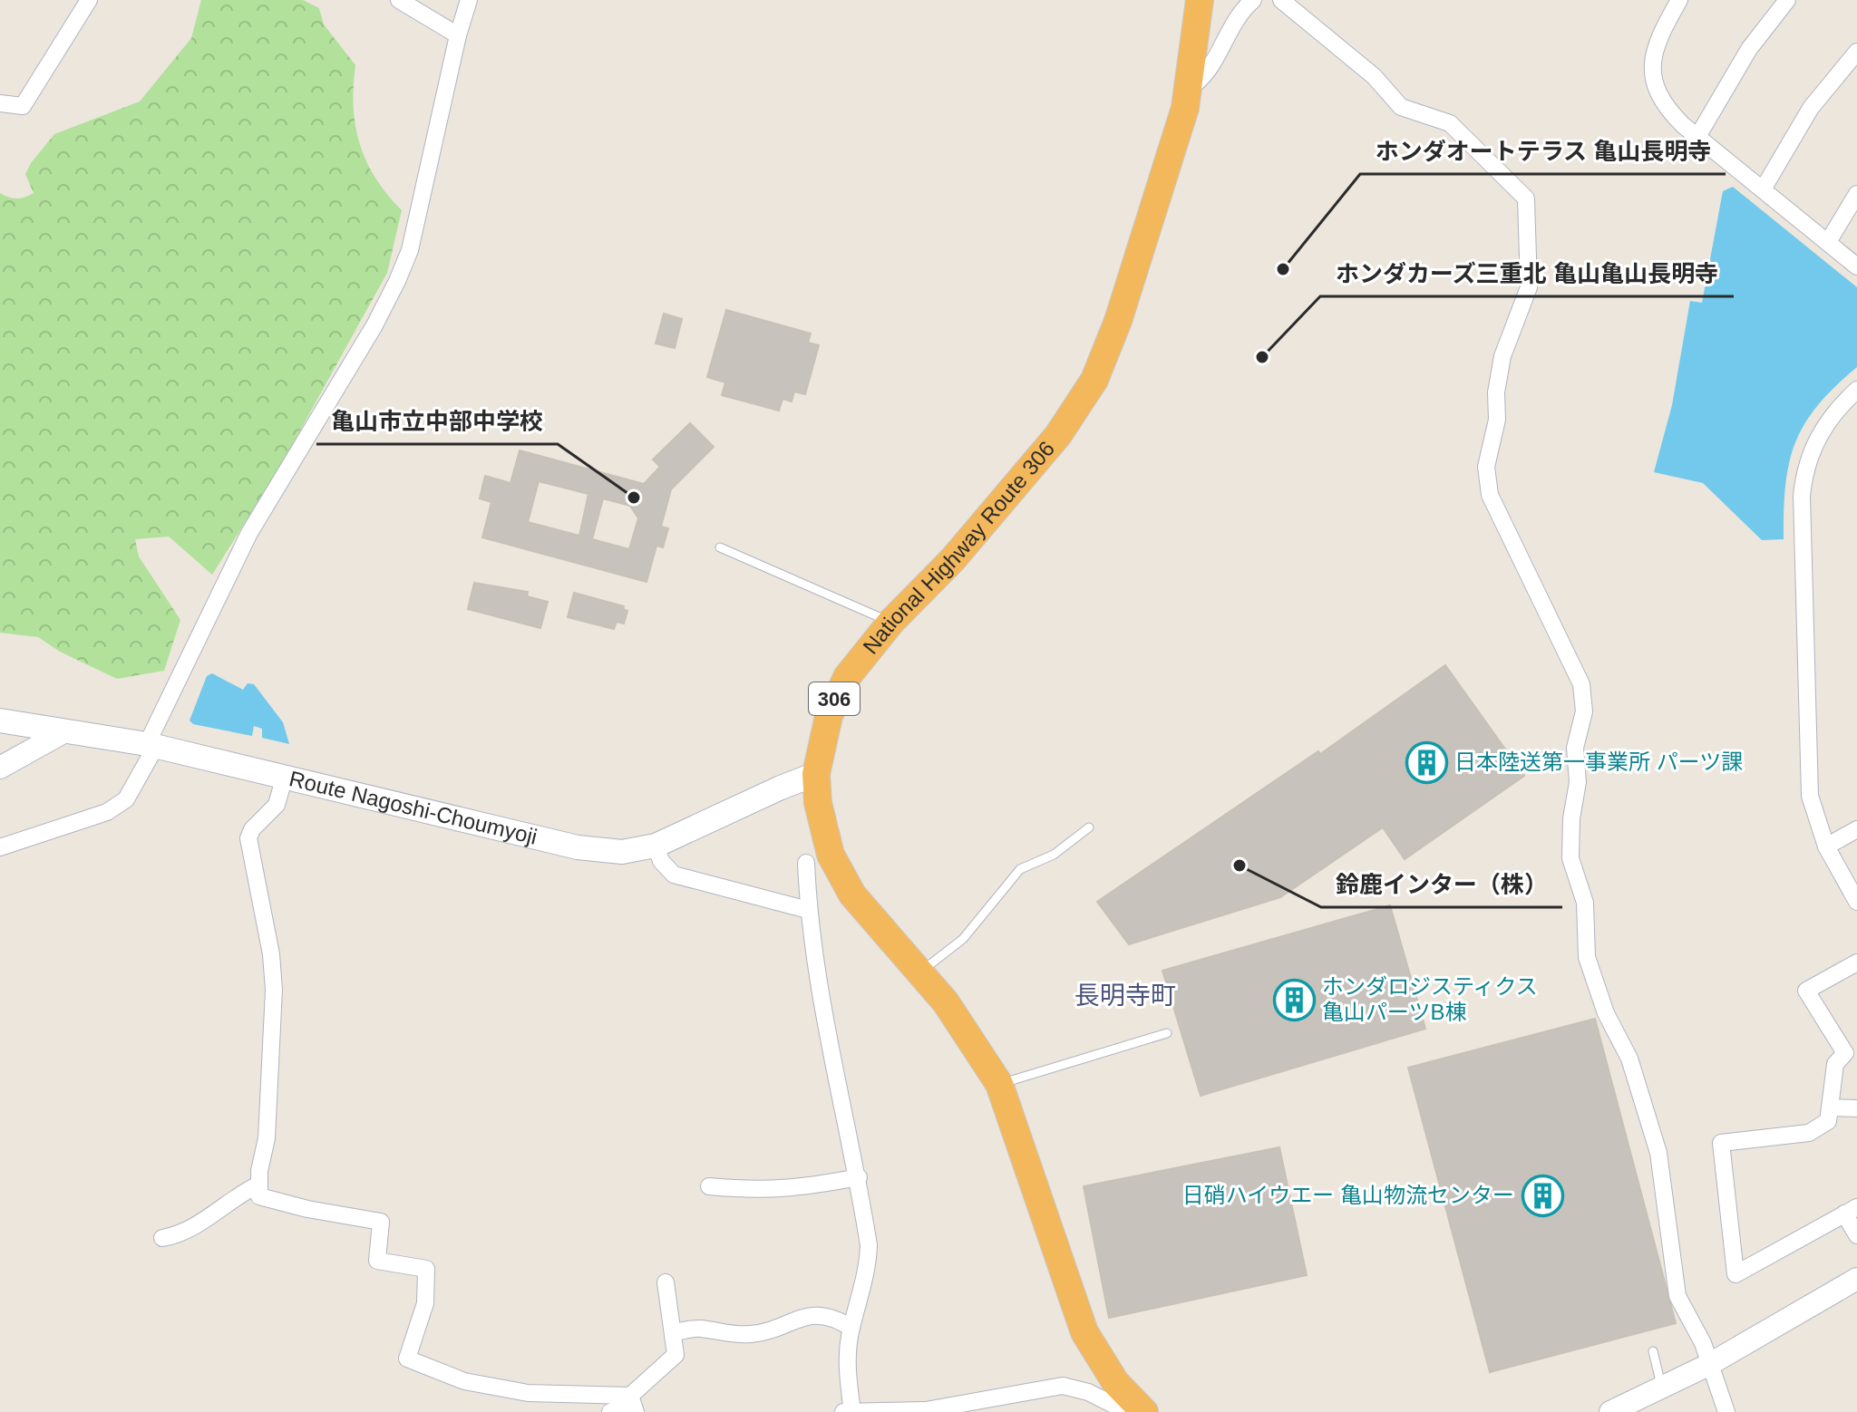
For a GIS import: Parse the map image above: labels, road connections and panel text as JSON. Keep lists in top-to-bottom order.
{
  "streets": {
    "highway": ["National Highway Route 306", "306"],
    "main road": ["Route Nagoshi-Choumyoji"]
  },
  "crossings": [
    ["National Highway Route 306", "Route Nagoshi-Choumyoji"]
  ],
  "districts": ["長明寺町"],
  "places": {
    "other": [
      "ホンダオートテラス 亀山長明寺",
      "ホンダカーズ三重北 亀山亀山長明寺",
      "亀山市立中部中学校",
      "鈴鹿インター（株）"
    ],
    "building": ["日本陸送第一事業所 パーツ課", "ホンダロジスティクス 亀山パーツB棟", "日硝ハイウエー 亀山物流センター"]
  }
}
